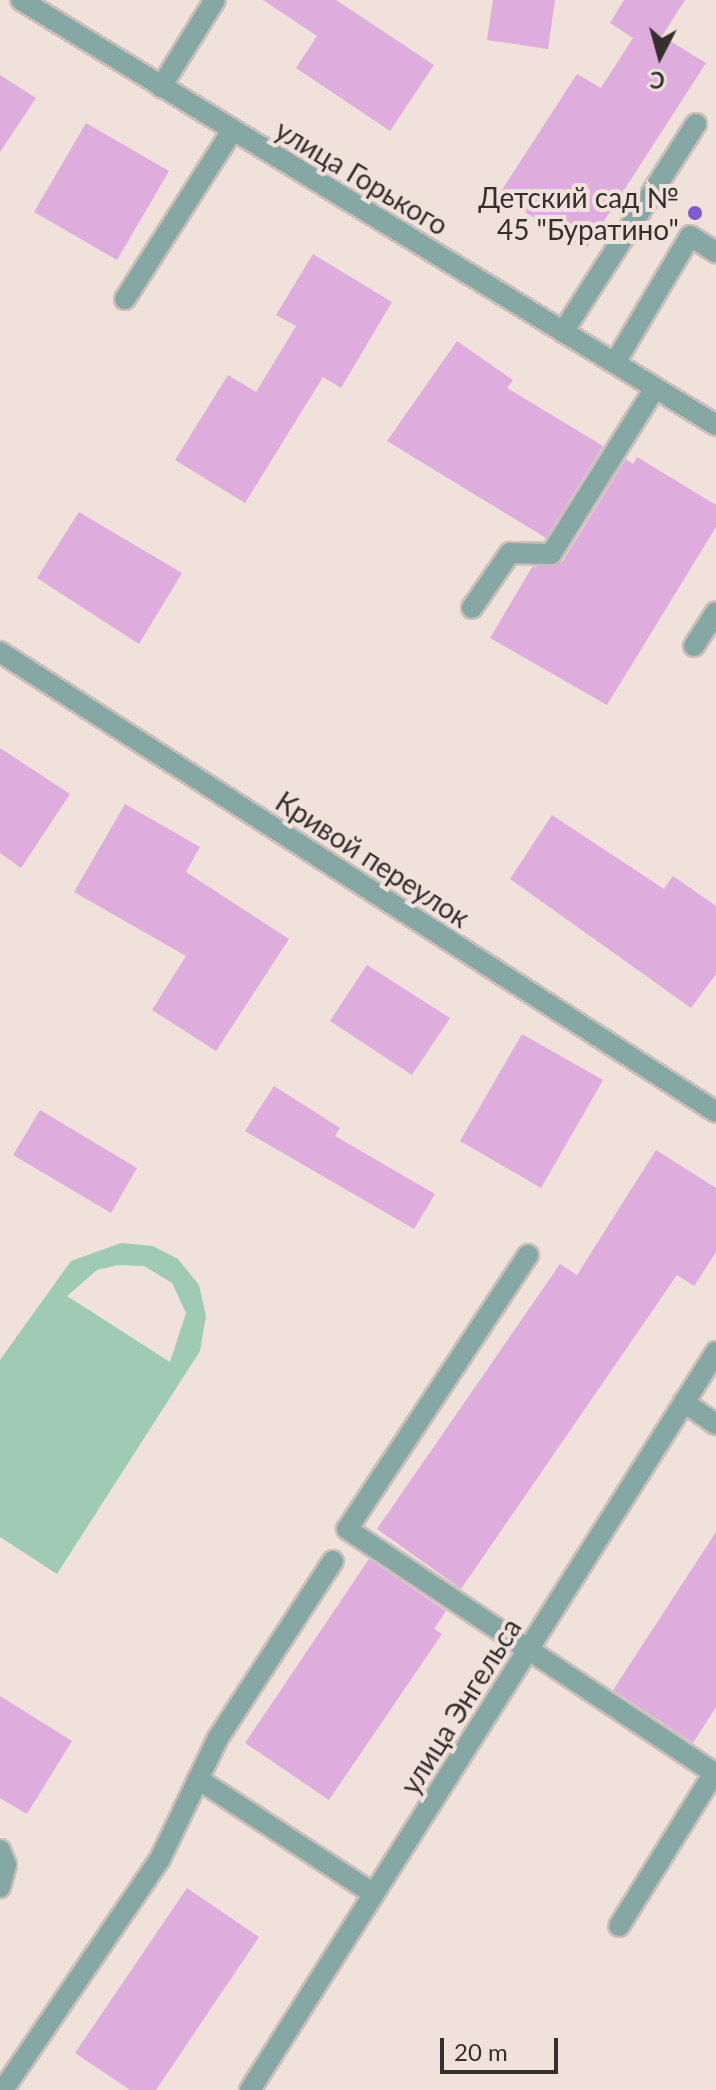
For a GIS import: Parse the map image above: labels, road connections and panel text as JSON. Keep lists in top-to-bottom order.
{
  "streets": {
    "street": ["улица Горького", "Кривой переулок", "улица Энгельса"]
  },
  "places": ["Детский сад № 45 \"Буратино\""],
  "scale_bar": "20 m",
  "north": "bottom"
}
